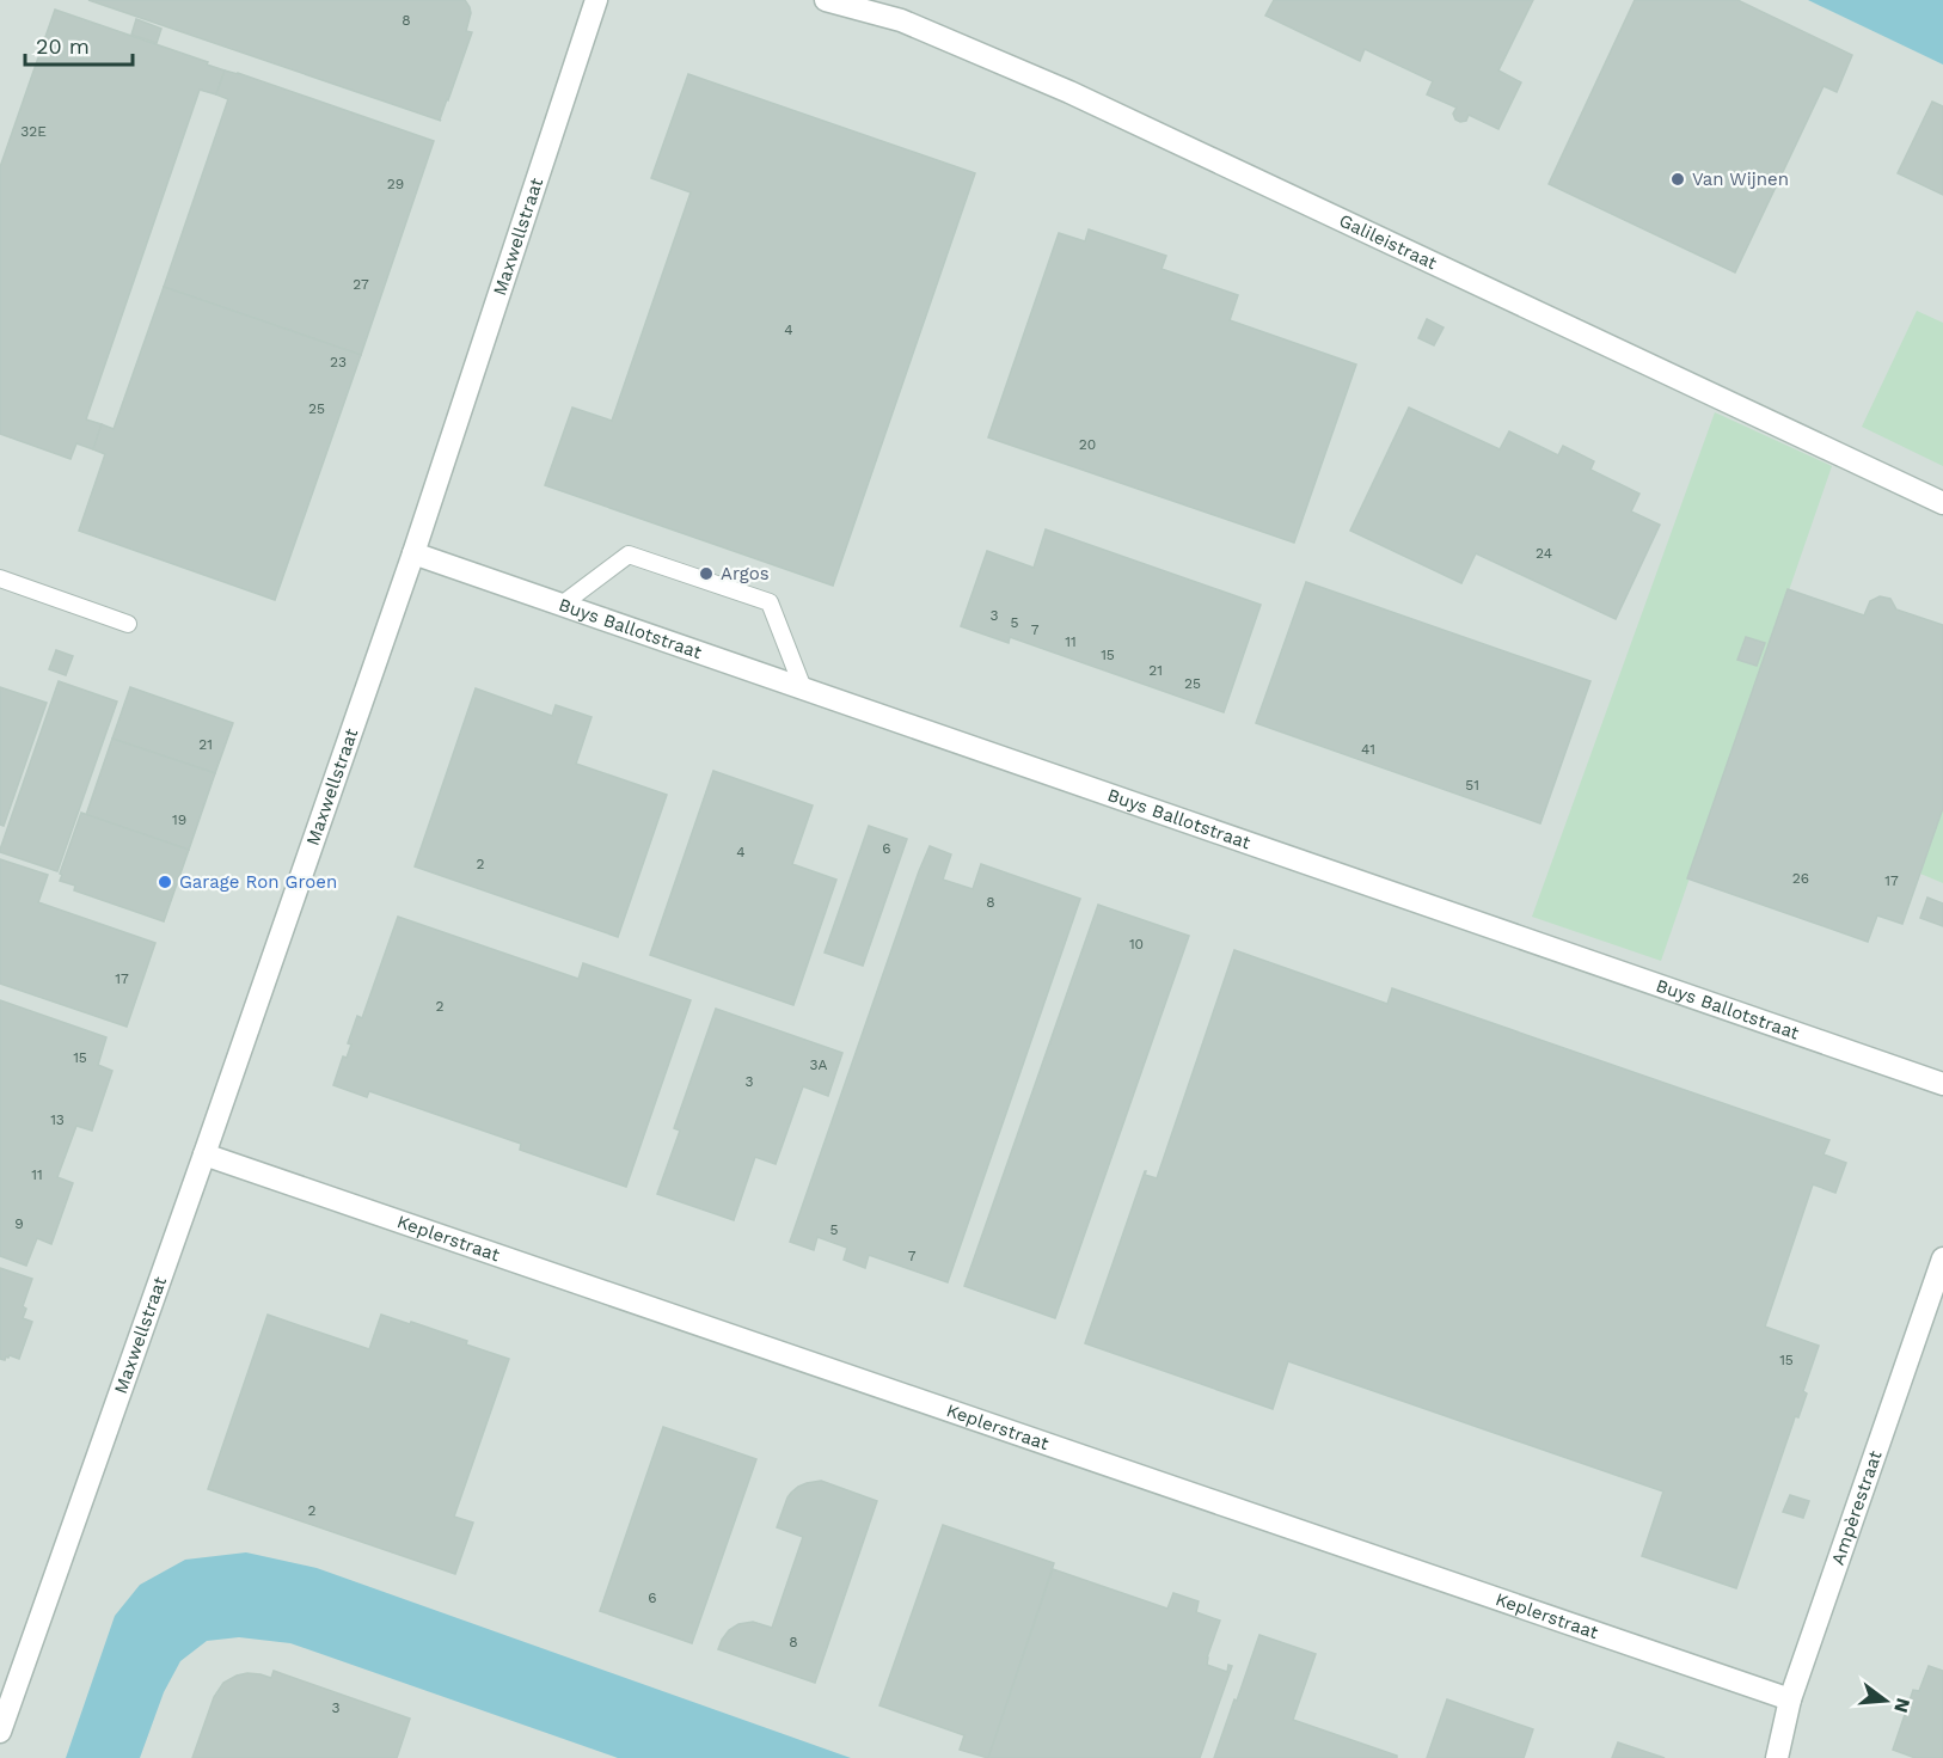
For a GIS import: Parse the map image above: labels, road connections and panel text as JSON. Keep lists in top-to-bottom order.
{
  "streets": {
    "street": [
      "Maxwellstraat",
      "Galileistraat",
      "Buys Ballotstraat",
      "Keplerstraat",
      "Ampèrestraat"
    ]
  },
  "crossings": [
    ["Maxwellstraat", "Buys Ballotstraat"],
    ["Maxwellstraat", "Keplerstraat"],
    ["Keplerstraat", "Ampèrestraat"]
  ],
  "places": ["Van Wijnen", "Argos", "Garage Ron Groen"],
  "house_numbers": [
    "8",
    "32E",
    "29",
    "27",
    "4",
    "23",
    "25",
    "20",
    "24",
    "3",
    "5",
    "7",
    "11",
    "15",
    "21",
    "25",
    "21",
    "41",
    "51",
    "19",
    "6",
    "4",
    "2",
    "26",
    "17",
    "8",
    "10",
    "17",
    "2",
    "15",
    "3A",
    "3",
    "13",
    "11",
    "9",
    "5",
    "7",
    "15",
    "2",
    "6",
    "8",
    "3"
  ],
  "scale_bar": "20 m",
  "north": "right"
}
